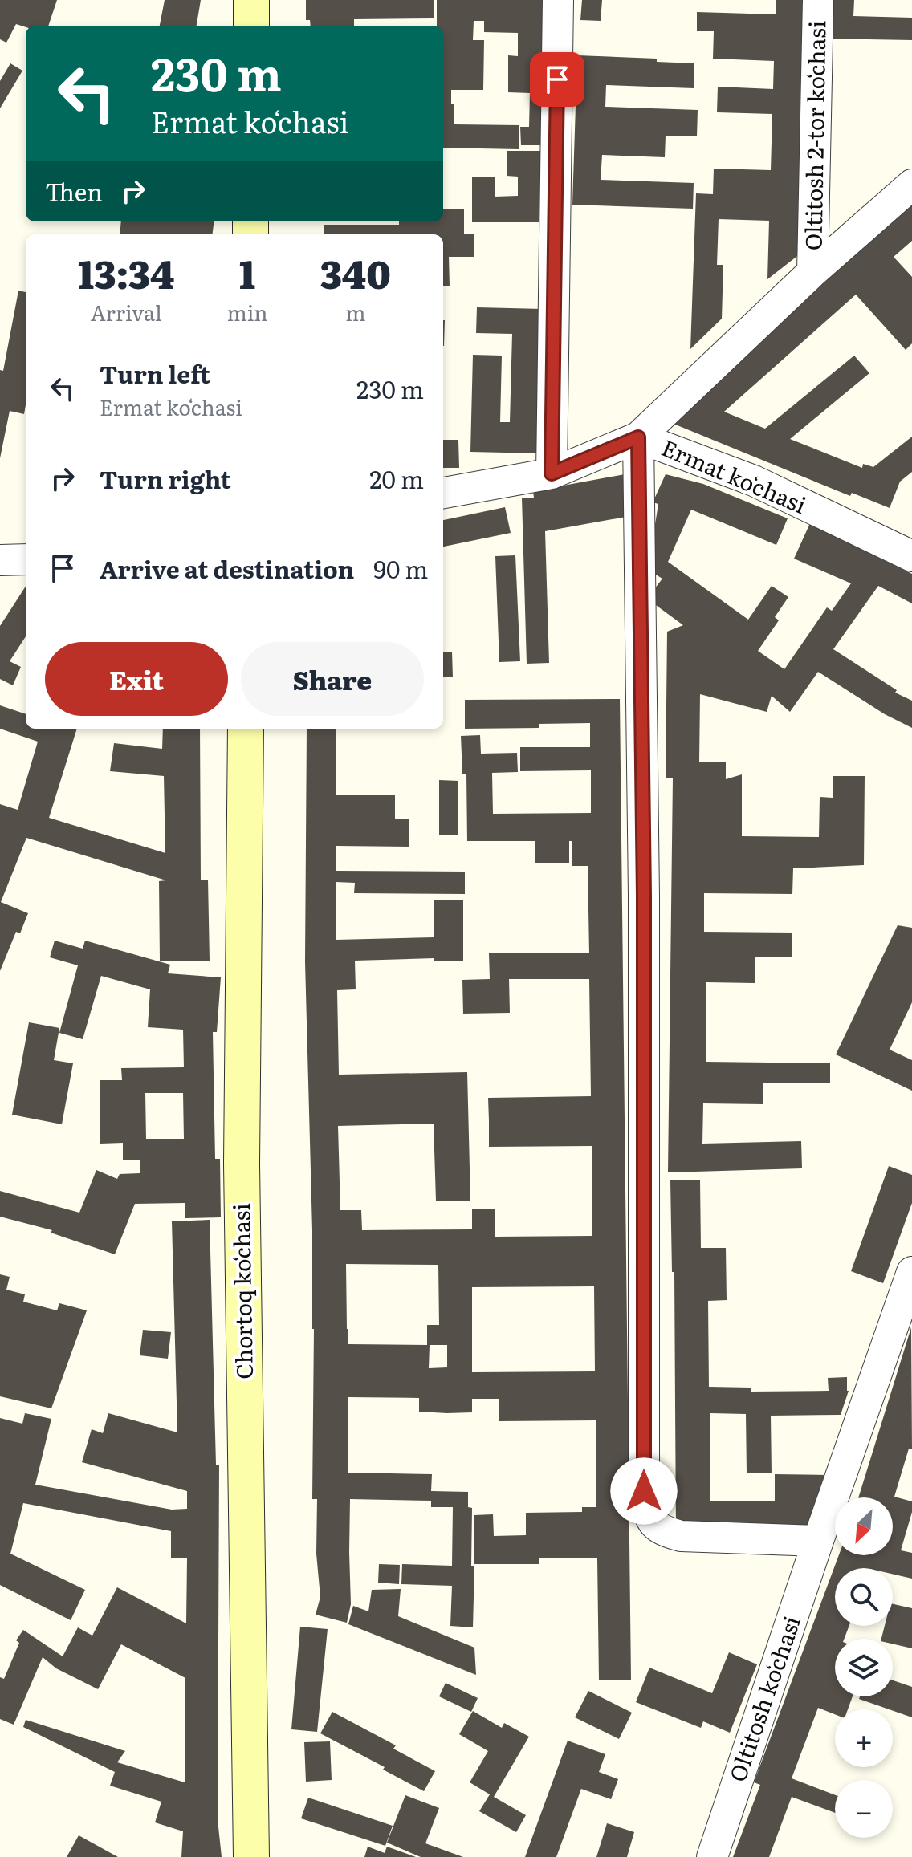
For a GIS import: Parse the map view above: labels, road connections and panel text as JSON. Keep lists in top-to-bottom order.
{
  "streets": {
    "main road": ["Chortoq koʻchasi"],
    "street": ["Oltitosh 2-tor koʻchasi", "Ermat koʻchasi", "Oltitosh koʻchasi"]
  },
  "north": "bottom left",
  "page": {
    "turn": ["230 m", "Ermat koʻchasi"],
    "then": "Then",
    "eta": [
      "13:34",
      "Arrival",
      "1",
      "min",
      "340",
      "m"
    ],
    "list": [
      {
        "name": "Turn left",
        "note": "Ermat koʻchasi",
        "value": "230 m"
      },
      {
        "name": "Turn right",
        "value": "20 m"
      },
      {
        "name": "Arrive at destination",
        "value": "90 m"
      }
    ],
    "buttons": ["Exit", "Share"],
    "map_buttons": ["+", "−"]
  }
}
